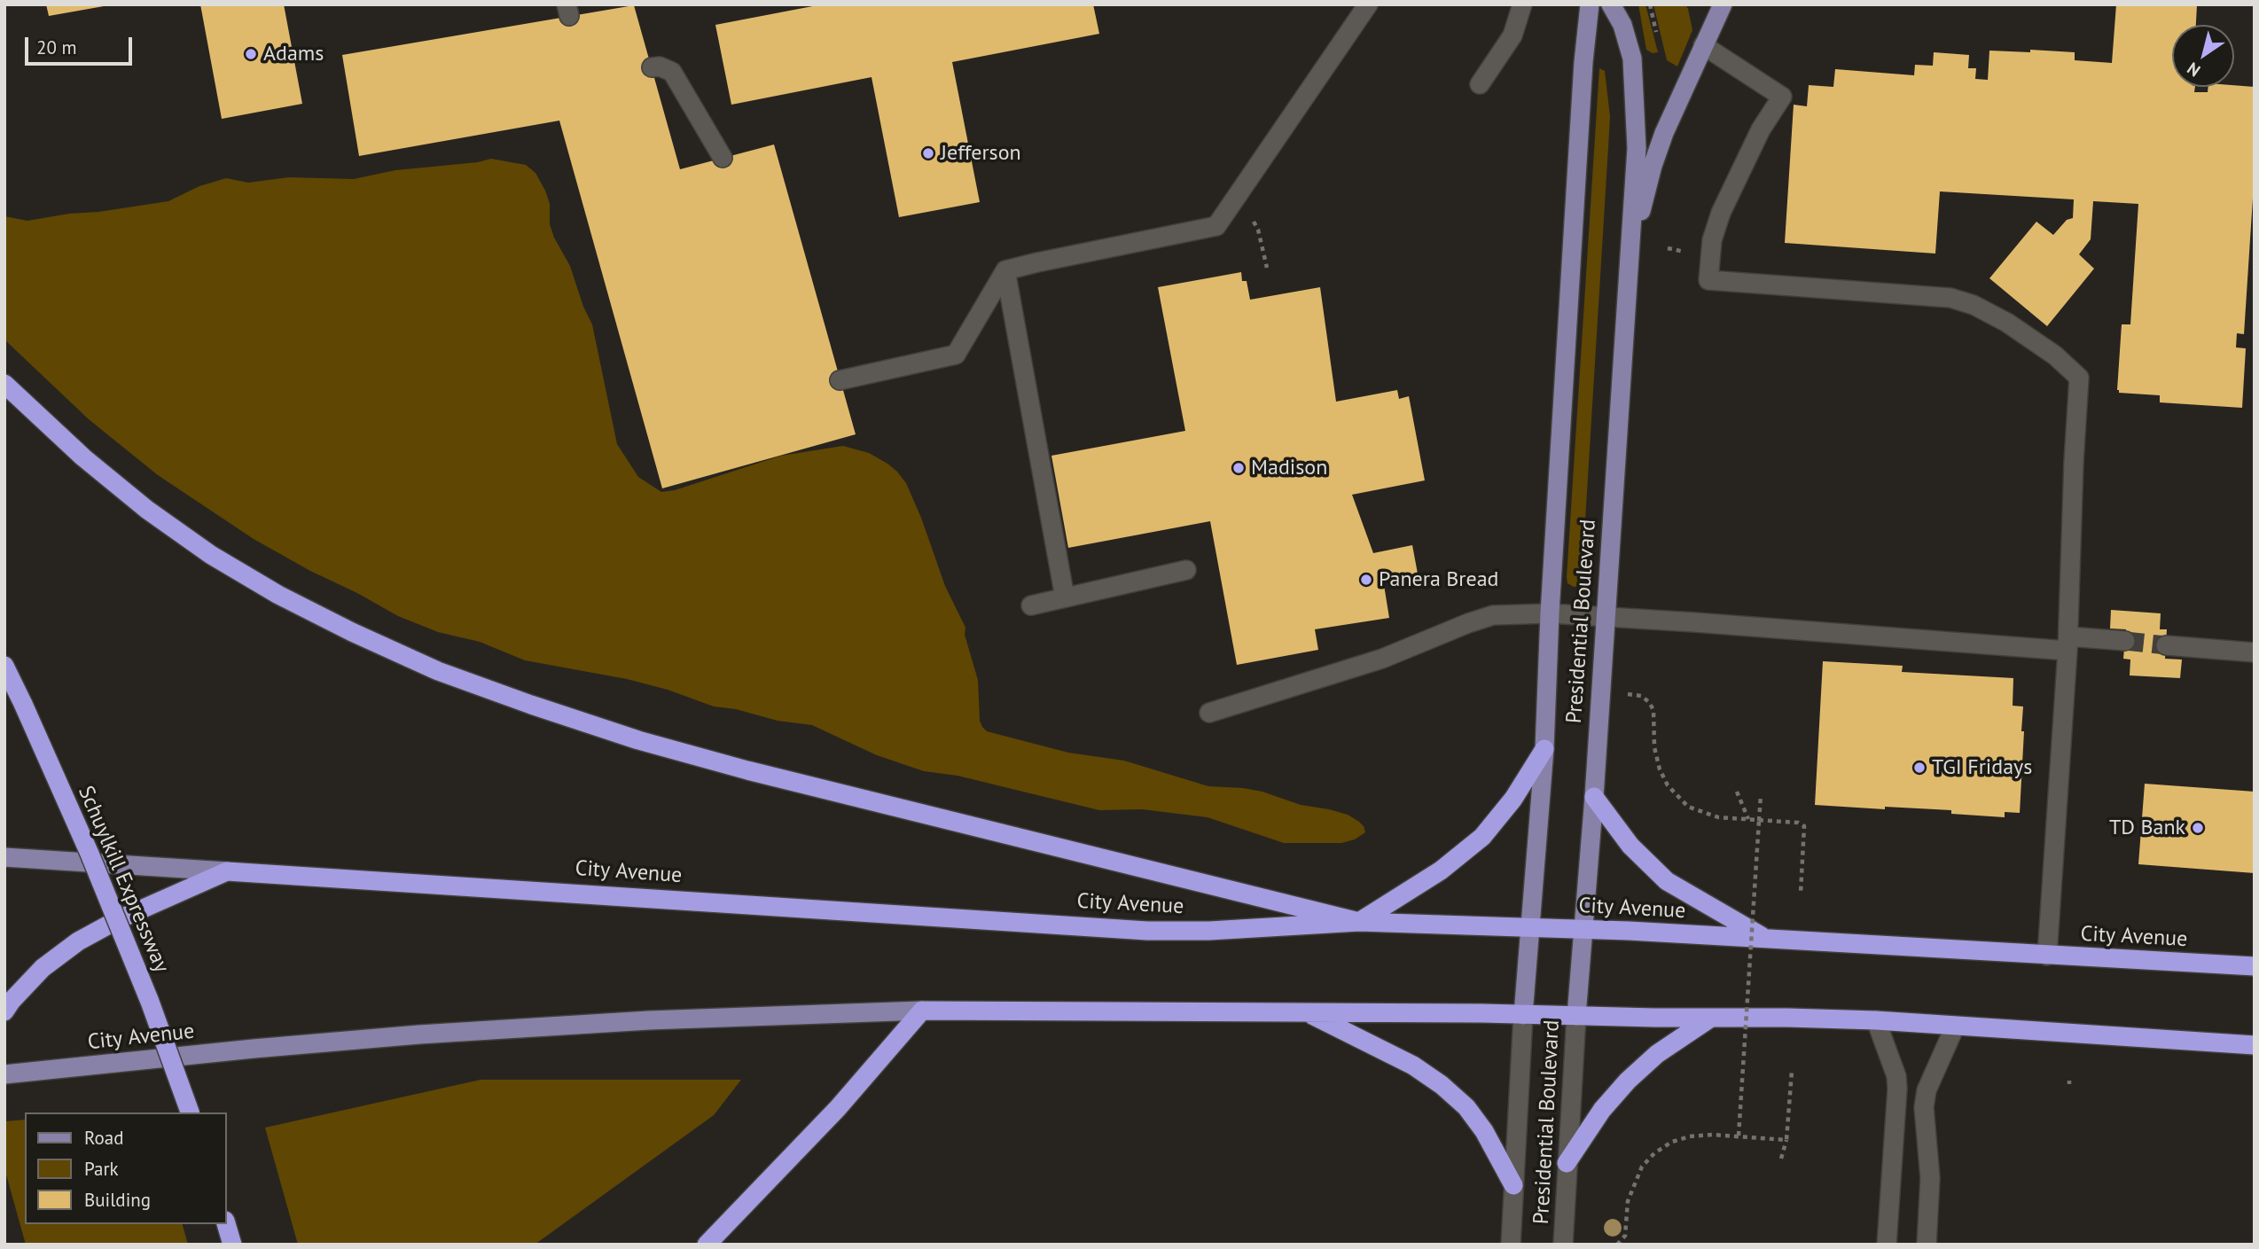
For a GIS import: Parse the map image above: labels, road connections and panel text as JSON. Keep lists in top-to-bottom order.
{
  "streets": {
    "highway": ["City Avenue", "Schuylkill Expressway"],
    "main road": ["Presidential Boulevard"]
  },
  "crossings": [
    ["Presidential Boulevard", "City Avenue"]
  ],
  "places": [
    "Adams",
    "Jefferson",
    "Madison",
    "Panera Bread",
    "TGI Fridays",
    "TD Bank"
  ],
  "legend": ["Road", "Park", "Building"],
  "scale_bar": "20 m",
  "north": "bottom left"
}
